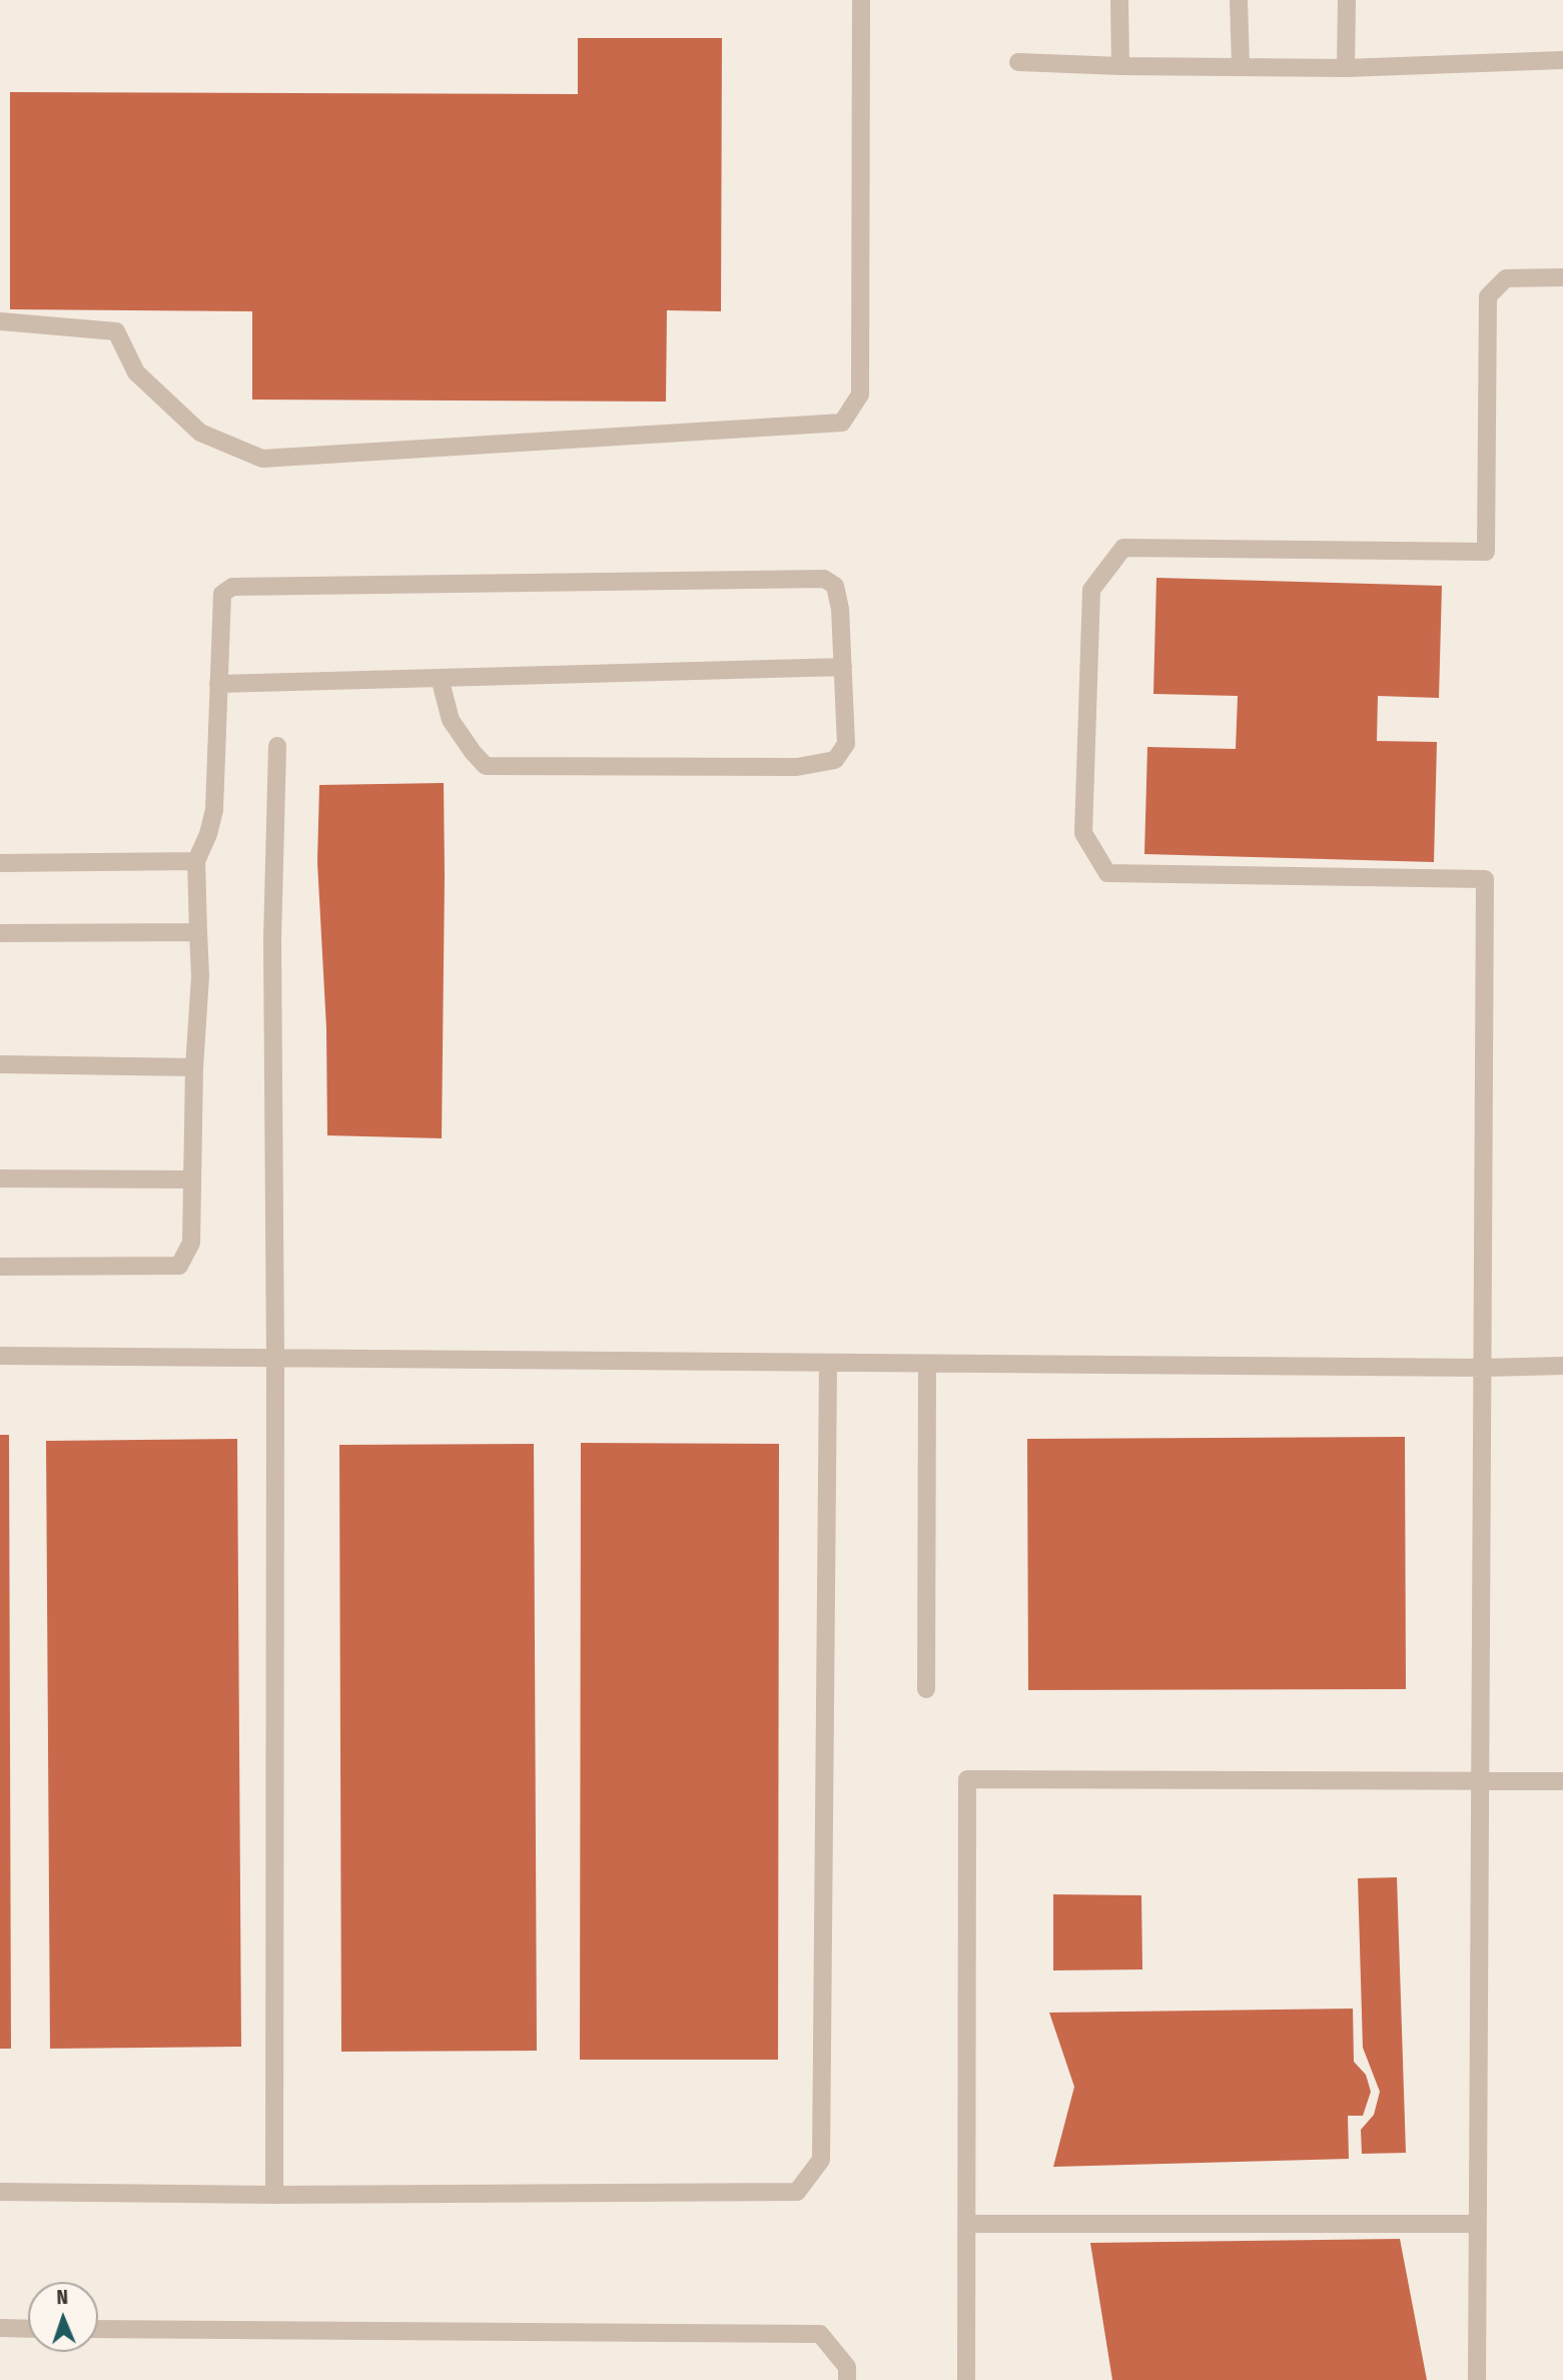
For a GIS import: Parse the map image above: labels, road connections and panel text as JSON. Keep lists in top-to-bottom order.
{
  "north": "top"
}
